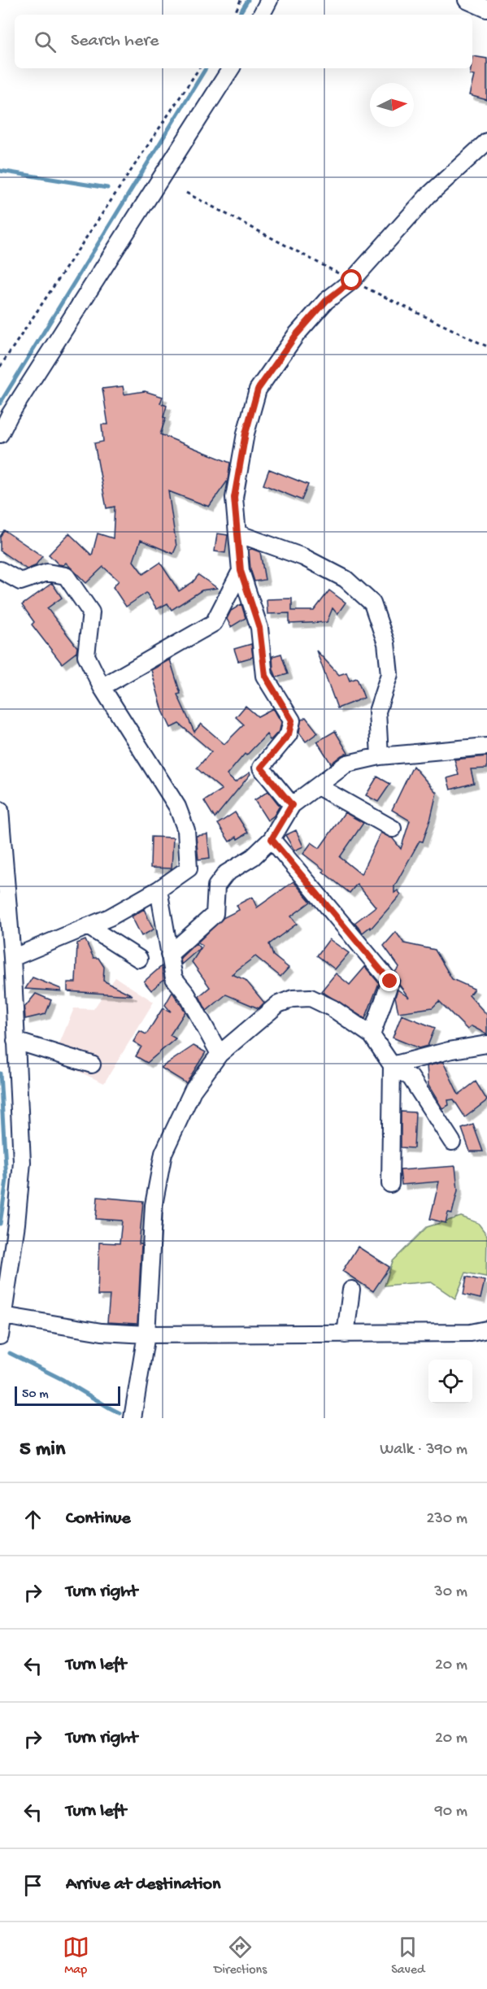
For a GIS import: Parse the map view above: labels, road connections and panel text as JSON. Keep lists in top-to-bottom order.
{
  "scale_bar": "50 m",
  "north": "right",
  "page": {
    "search": "Search here",
    "scale": "50 m",
    "heading": ["5 min", "Walk · 390 m"],
    "list": [
      ["Continue", "230 m"],
      ["Turn right", "30 m"],
      ["Turn left", "20 m"],
      ["Turn right", "20 m"],
      ["Turn left", "90 m"],
      "Arrive at destination"
    ],
    "nav": ["Map", "Directions", "Saved"]
  }
}
